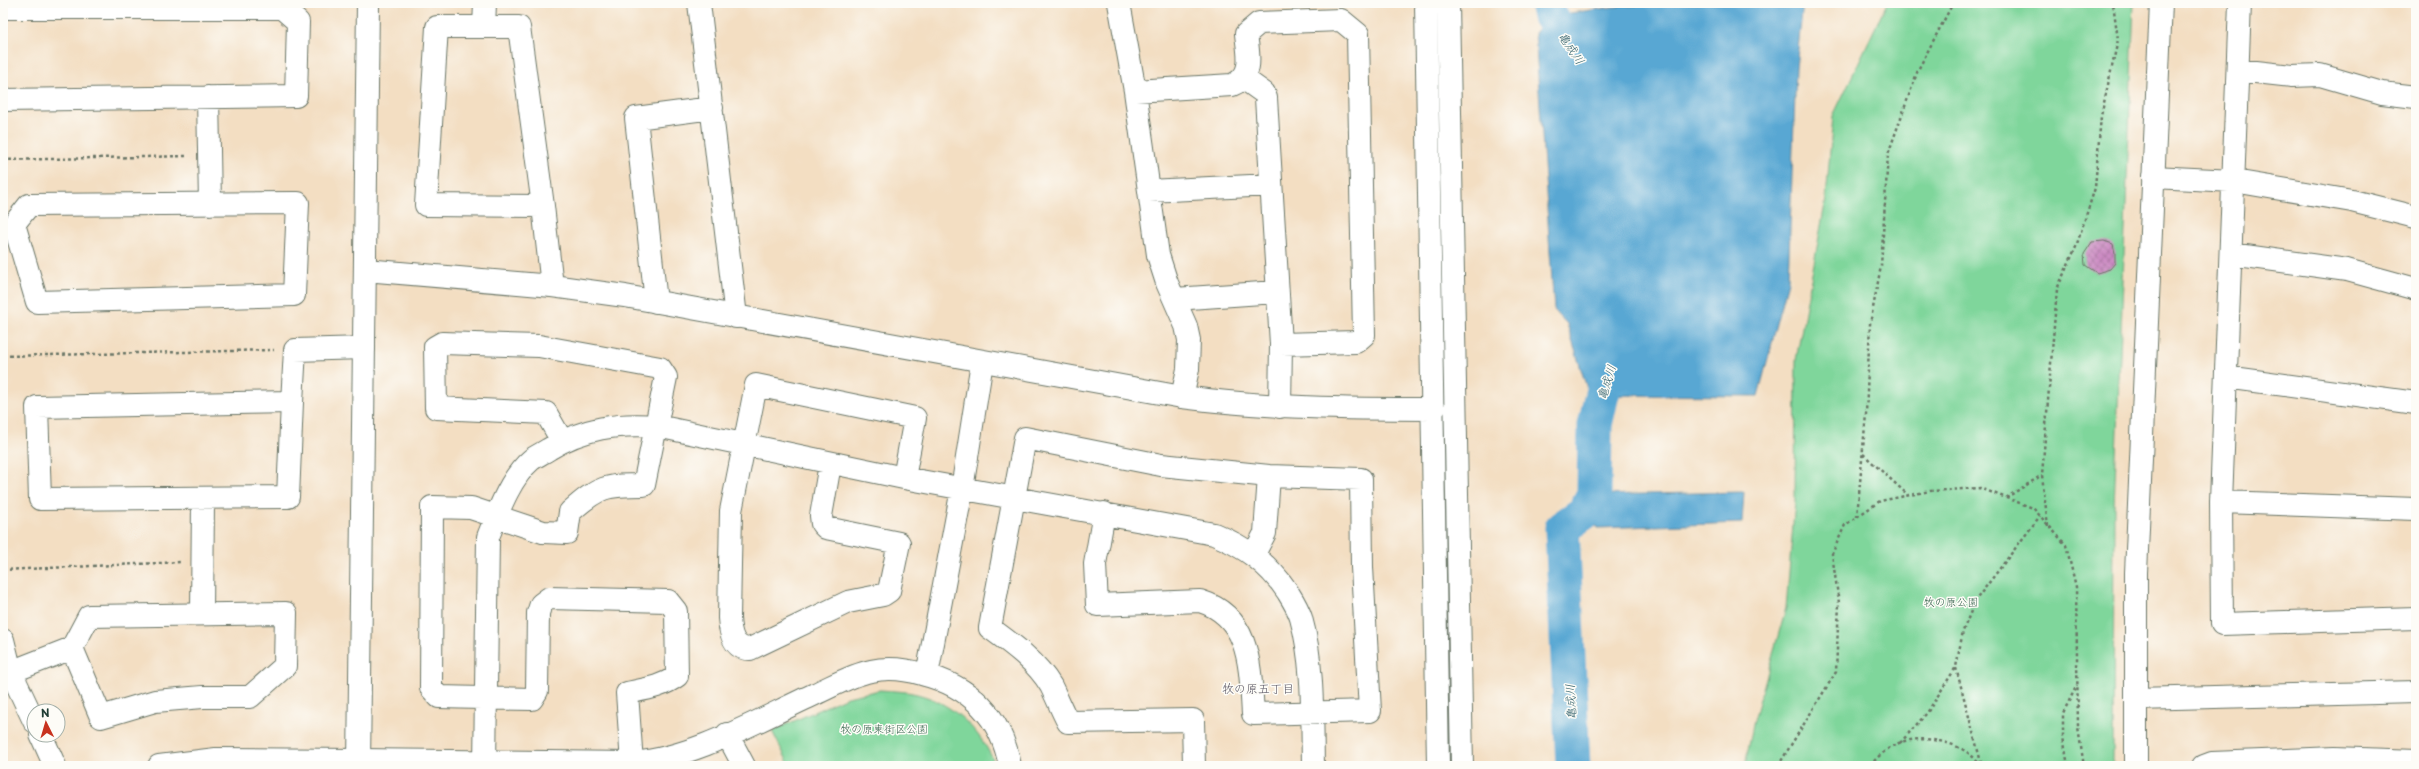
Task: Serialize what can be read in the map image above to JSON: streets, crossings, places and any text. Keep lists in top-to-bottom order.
{
  "districts": ["牧の原五丁目"],
  "water": ["亀成川"],
  "parks": ["牧の原公園", "牧の原東街区公園"],
  "north": "top"
}
